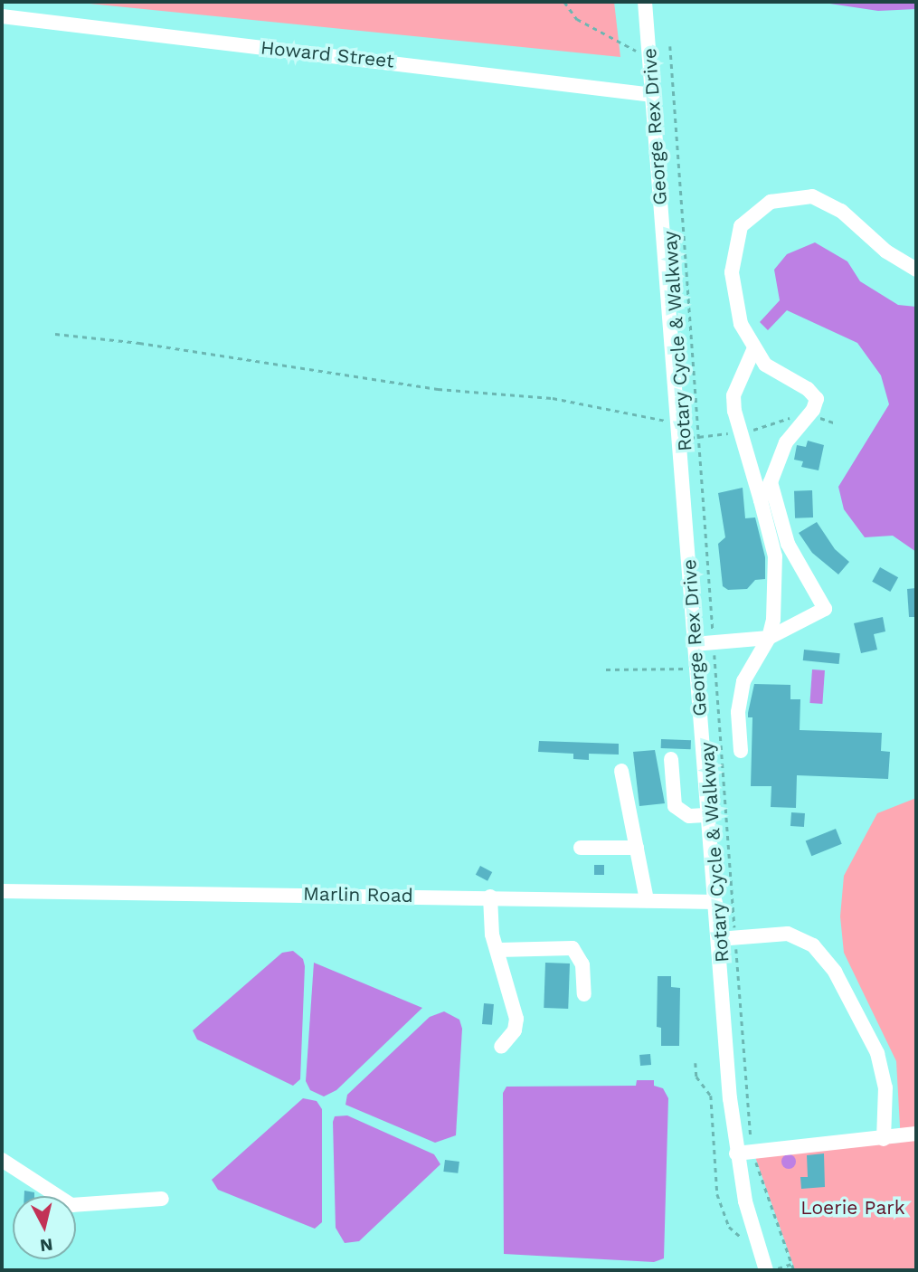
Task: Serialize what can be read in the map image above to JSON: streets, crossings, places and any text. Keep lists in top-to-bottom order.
{
  "streets": {
    "street": ["Howard Street", "George Rex Drive", "Marlin Road"],
    "path": ["Rotary Cycle & Walkway"]
  },
  "crossings": [
    ["Howard Street", "George Rex Drive"],
    ["George Rex Drive", "Marlin Road"]
  ],
  "parks": ["Loerie Park"],
  "north": "bottom"
}
